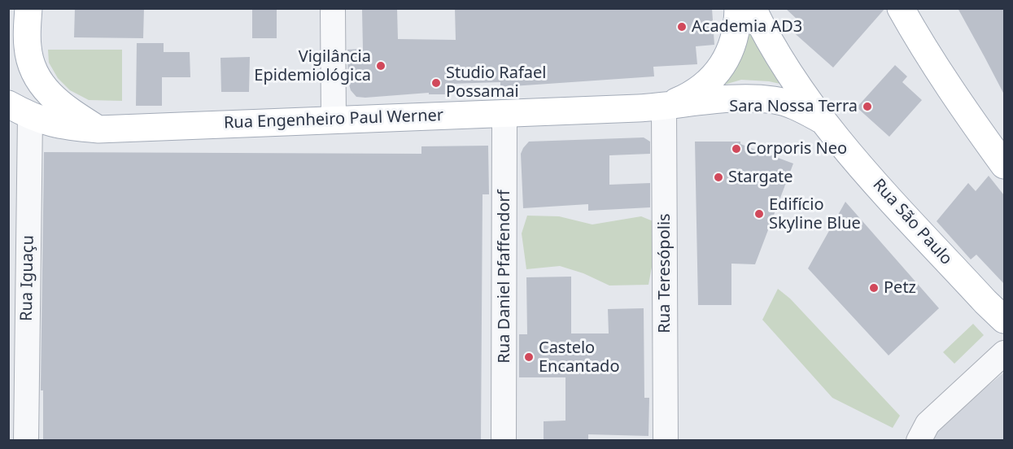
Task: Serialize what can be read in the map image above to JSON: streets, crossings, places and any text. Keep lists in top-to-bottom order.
{
  "streets": {
    "main road": ["Rua Engenheiro Paul Werner", "Rua São Paulo"],
    "street": ["Rua Teresópolis", "Rua Daniel Pfaffendorf", "Rua Iguaçu"]
  },
  "crossings": [
    ["Rua Engenheiro Paul Werner", "Rua São Paulo"],
    ["Rua Engenheiro Paul Werner", "Rua Teresópolis"],
    ["Rua Engenheiro Paul Werner", "Rua Daniel Pfaffendorf"],
    ["Rua Engenheiro Paul Werner", "Rua Iguaçu"],
    ["Rua São Paulo", "Rua Teresópolis"]
  ],
  "places": [
    "Academia AD3",
    "Vigilância Epidemiológica",
    "Studio Rafael Possamai",
    "Sara Nossa Terra",
    "Corporis Neo",
    "Stargate",
    "Edifício Skyline Blue",
    "Petz",
    "Castelo Encantado"
  ]
}
